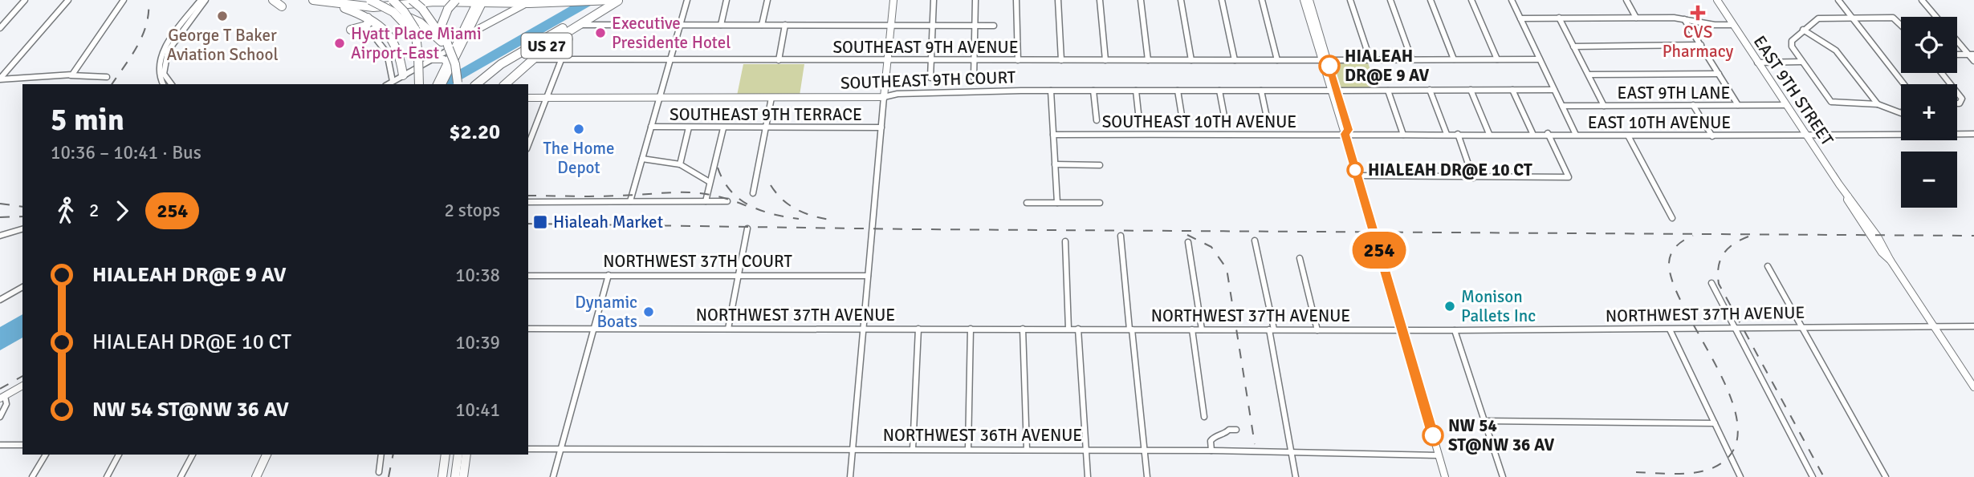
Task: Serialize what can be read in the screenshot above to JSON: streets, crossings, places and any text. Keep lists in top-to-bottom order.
{
  "streets": {
    "highway": ["US 27"],
    "main road": ["SOUTHEAST 9TH COURT", "EAST 9TH STREET"],
    "street": [
      "SOUTHEAST 9TH AVENUE",
      "EAST 9TH LANE",
      "SOUTHEAST 9TH TERRACE",
      "SOUTHEAST 10TH AVENUE",
      "EAST 10TH AVENUE",
      "NORTHWEST 37TH COURT",
      "NORTHWEST 37TH AVENUE",
      "NORTHWEST 36TH AVENUE"
    ]
  },
  "crossings": [
    ["US 27", "SOUTHEAST 9TH AVENUE"],
    ["EAST 9TH STREET", "EAST 9TH LANE"],
    ["EAST 9TH STREET", "EAST 10TH AVENUE"],
    ["EAST 9TH STREET", "NORTHWEST 37TH AVENUE"],
    ["SOUTHEAST 10TH AVENUE", "EAST 10TH AVENUE"]
  ],
  "places": {
    "health": ["CVS Pharmacy"],
    "other": [
      "George T Baker Aviation School",
      "Executive Presidente Hotel",
      "Hyatt Place Miami Airport-East",
      "HIALEAH DR@E 9 AV",
      "The Home Depot",
      "HIALEAH DR@E 10 CT",
      "Monison Pallets Inc",
      "Dynamic Boats",
      "NW 54 ST@NW 36 AV"
    ],
    "transit": ["Hialeah Market"]
  },
  "lines": ["bus line 254"],
  "page": {
    "on_map": "254",
    "map_buttons": ["+", "−"],
    "heading": ["5 min", "10:36 – 10:41 · Bus", "$2.20"],
    "legs": ["2", "254", "2 stops"],
    "list": [
      {
        "name": "HIALEAH DR@E 9 AV",
        "value": "10:38"
      },
      {
        "name": "HIALEAH DR@E 10 CT",
        "value": "10:39"
      },
      {
        "name": "NW 54 ST@NW 36 AV",
        "value": "10:41"
      }
    ]
  }
}
